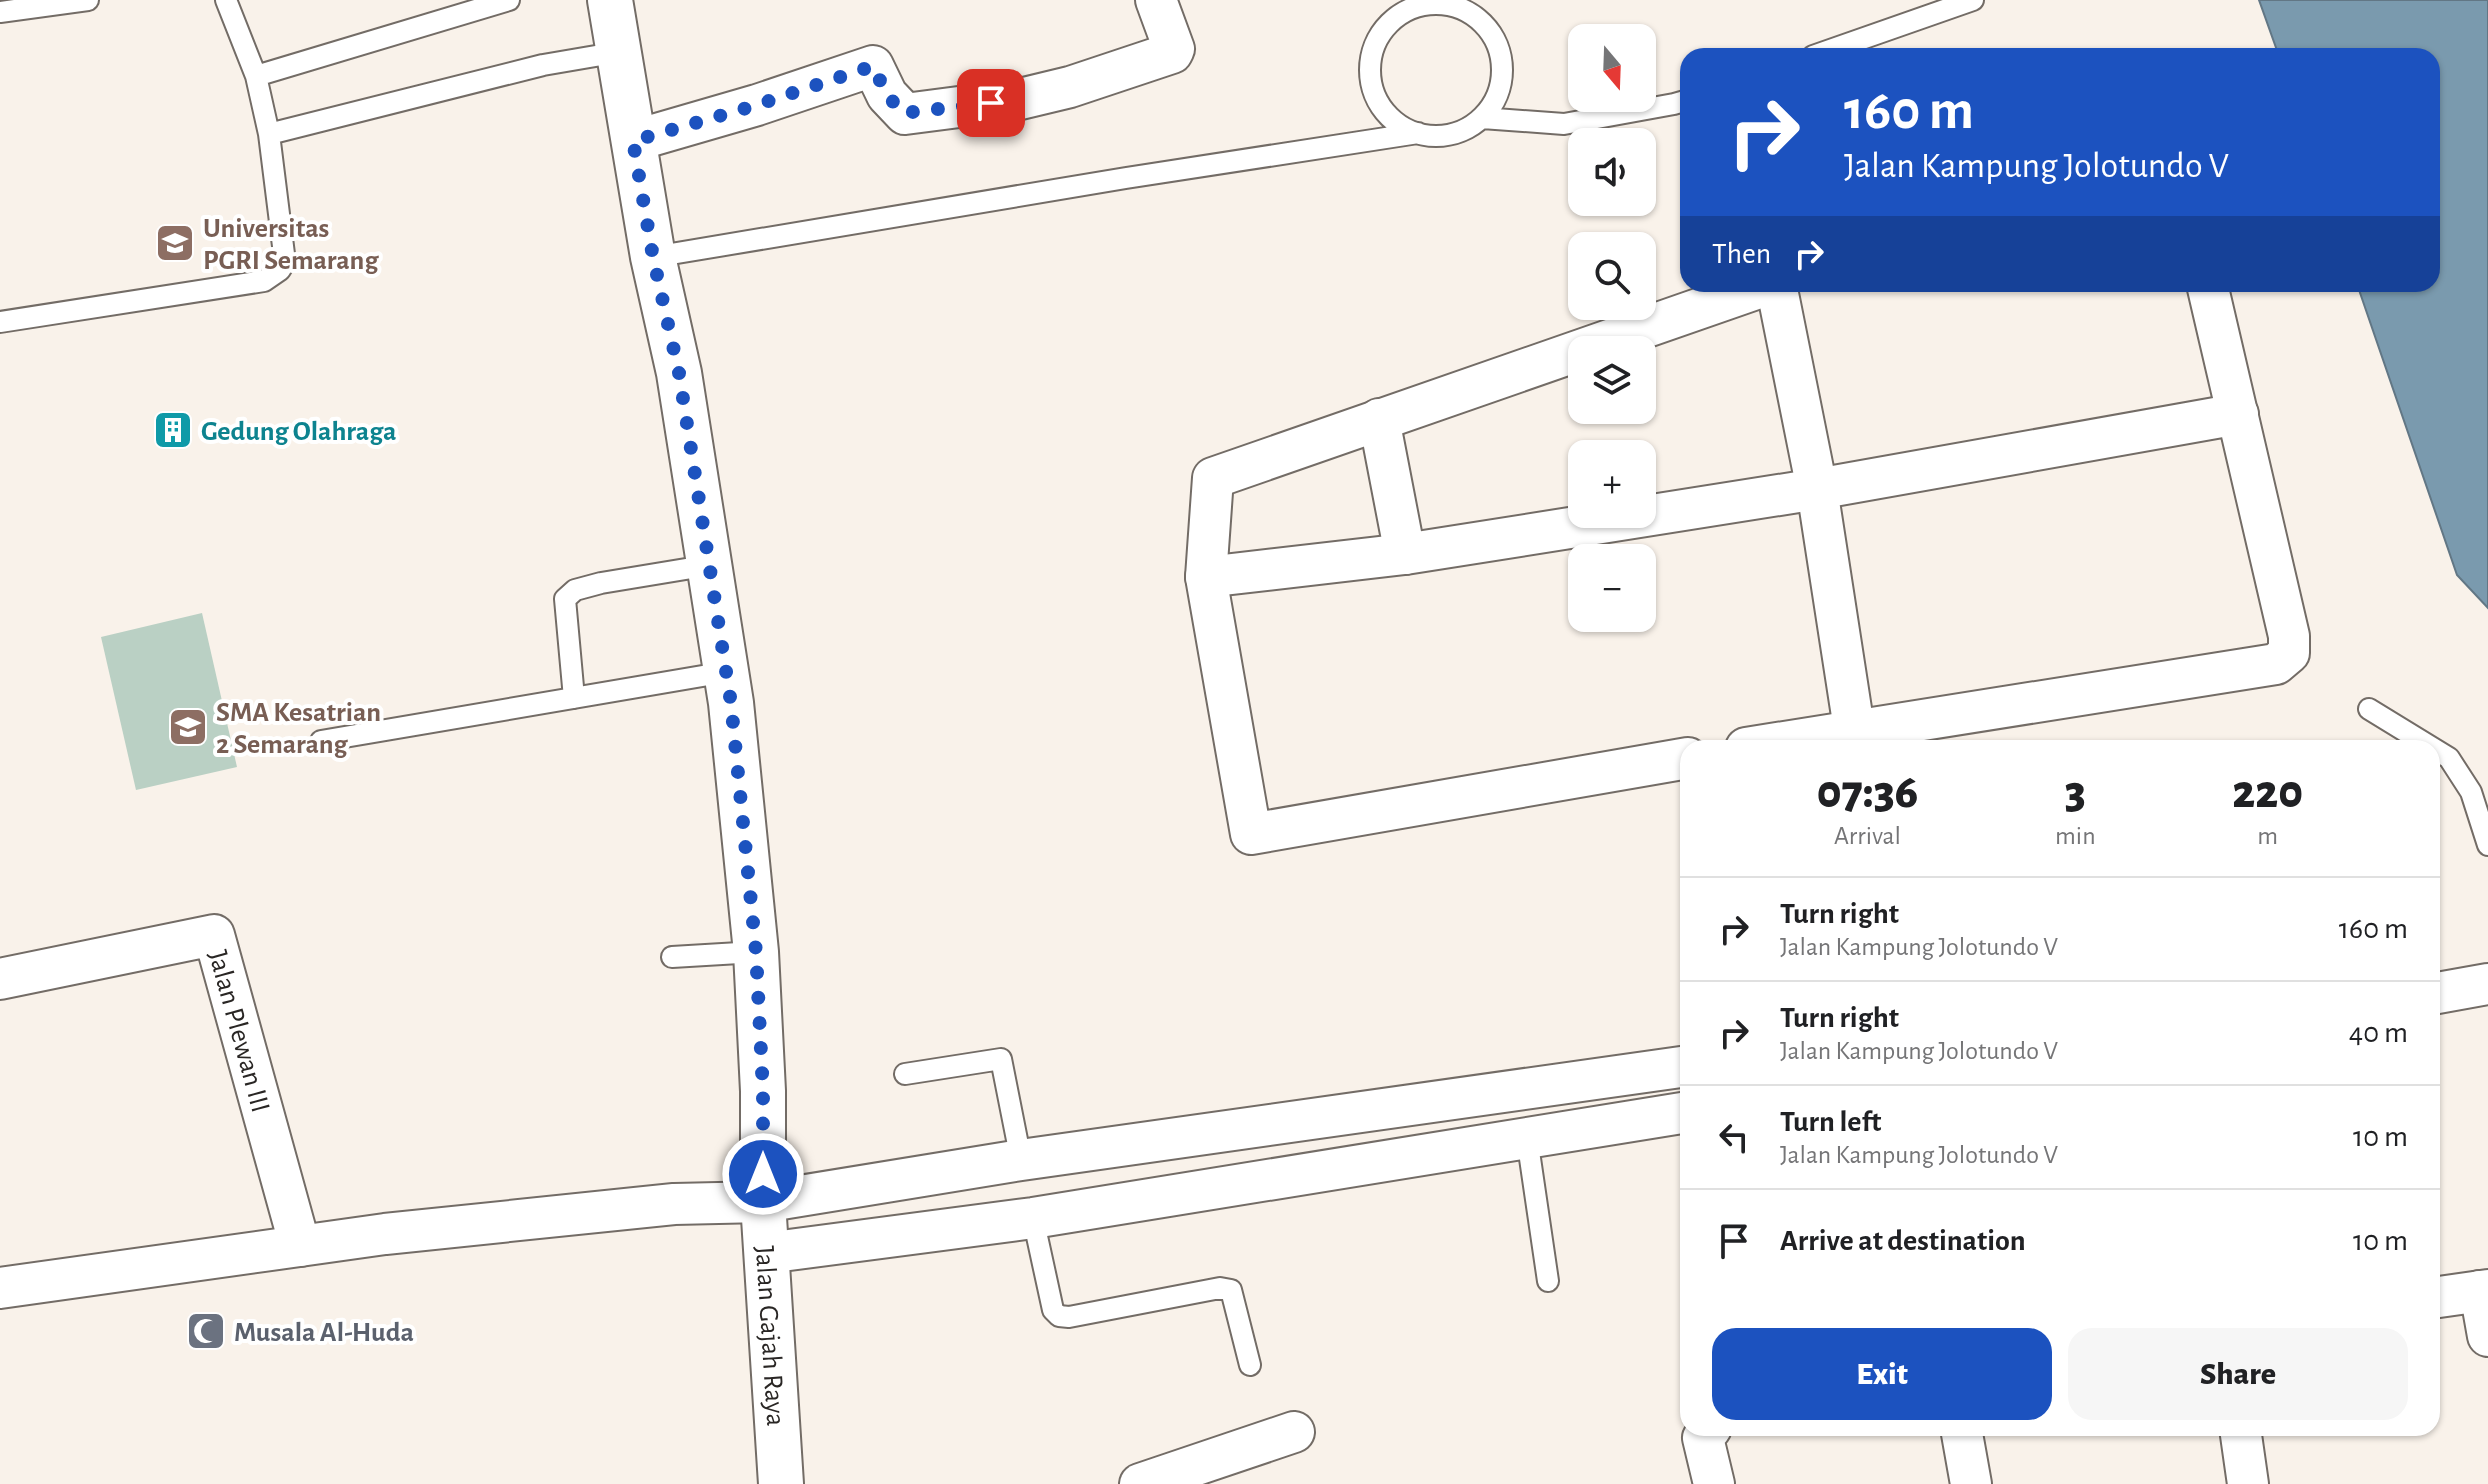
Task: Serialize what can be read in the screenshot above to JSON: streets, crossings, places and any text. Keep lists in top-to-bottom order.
{
  "streets": {
    "main road": ["Jalan Gajah Raya"],
    "street": ["Jalan Plewan III"]
  },
  "places": {
    "school or university": ["Universitas PGRI Semarang", "SMA Kesatrian 2 Semarang"],
    "building": ["Gedung Olahraga"],
    "mosque": ["Musala Al-Huda"]
  },
  "north": "bottom",
  "page": {
    "map_buttons": ["+", "−"],
    "turn": ["160 m", "Jalan Kampung Jolotundo V"],
    "then": "Then",
    "eta": [
      "07:36",
      "Arrival",
      "3",
      "min",
      "220",
      "m"
    ],
    "list": [
      {
        "name": "Turn right",
        "note": "Jalan Kampung Jolotundo V",
        "value": "160 m"
      },
      {
        "name": "Turn right",
        "note": "Jalan Kampung Jolotundo V",
        "value": "40 m"
      },
      {
        "name": "Turn left",
        "note": "Jalan Kampung Jolotundo V",
        "value": "10 m"
      },
      {
        "name": "Arrive at destination",
        "value": "10 m"
      }
    ],
    "buttons": ["Exit", "Share"]
  }
}
